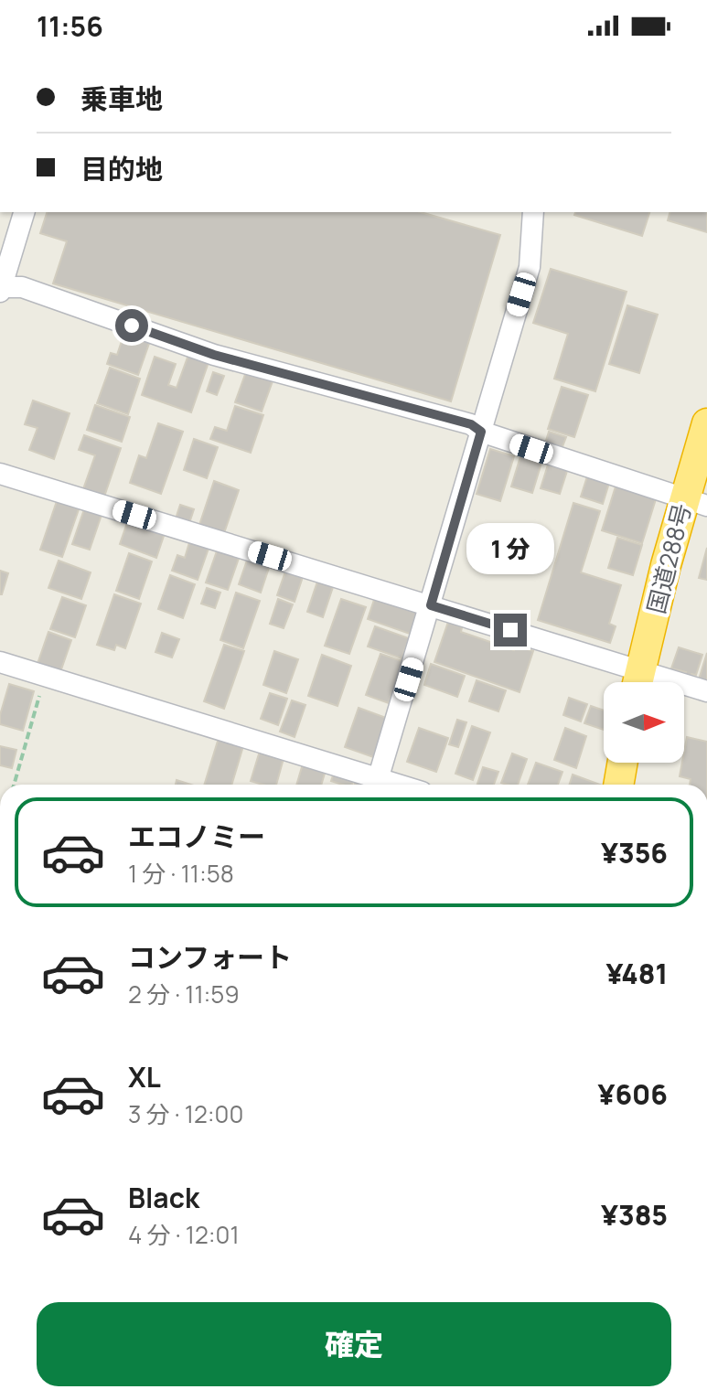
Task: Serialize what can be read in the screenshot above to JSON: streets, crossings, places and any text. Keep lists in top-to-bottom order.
{
  "streets": {
    "highway": ["国道288号"]
  },
  "north": "right",
  "page": {
    "status": "11:56",
    "banner": ["乗車地", "目的地"],
    "bubble": "1 分",
    "list": [
      {
        "name": "エコノミー",
        "note": "1 分 · 11:58",
        "value": "¥356"
      },
      {
        "name": "コンフォート",
        "note": "2 分 · 11:59",
        "value": "¥481"
      },
      {
        "name": "XL",
        "note": "3 分 · 12:00",
        "value": "¥606"
      },
      {
        "name": "Black",
        "note": "4 分 · 12:01",
        "value": "¥385"
      }
    ],
    "buttons": "確定"
  }
}
